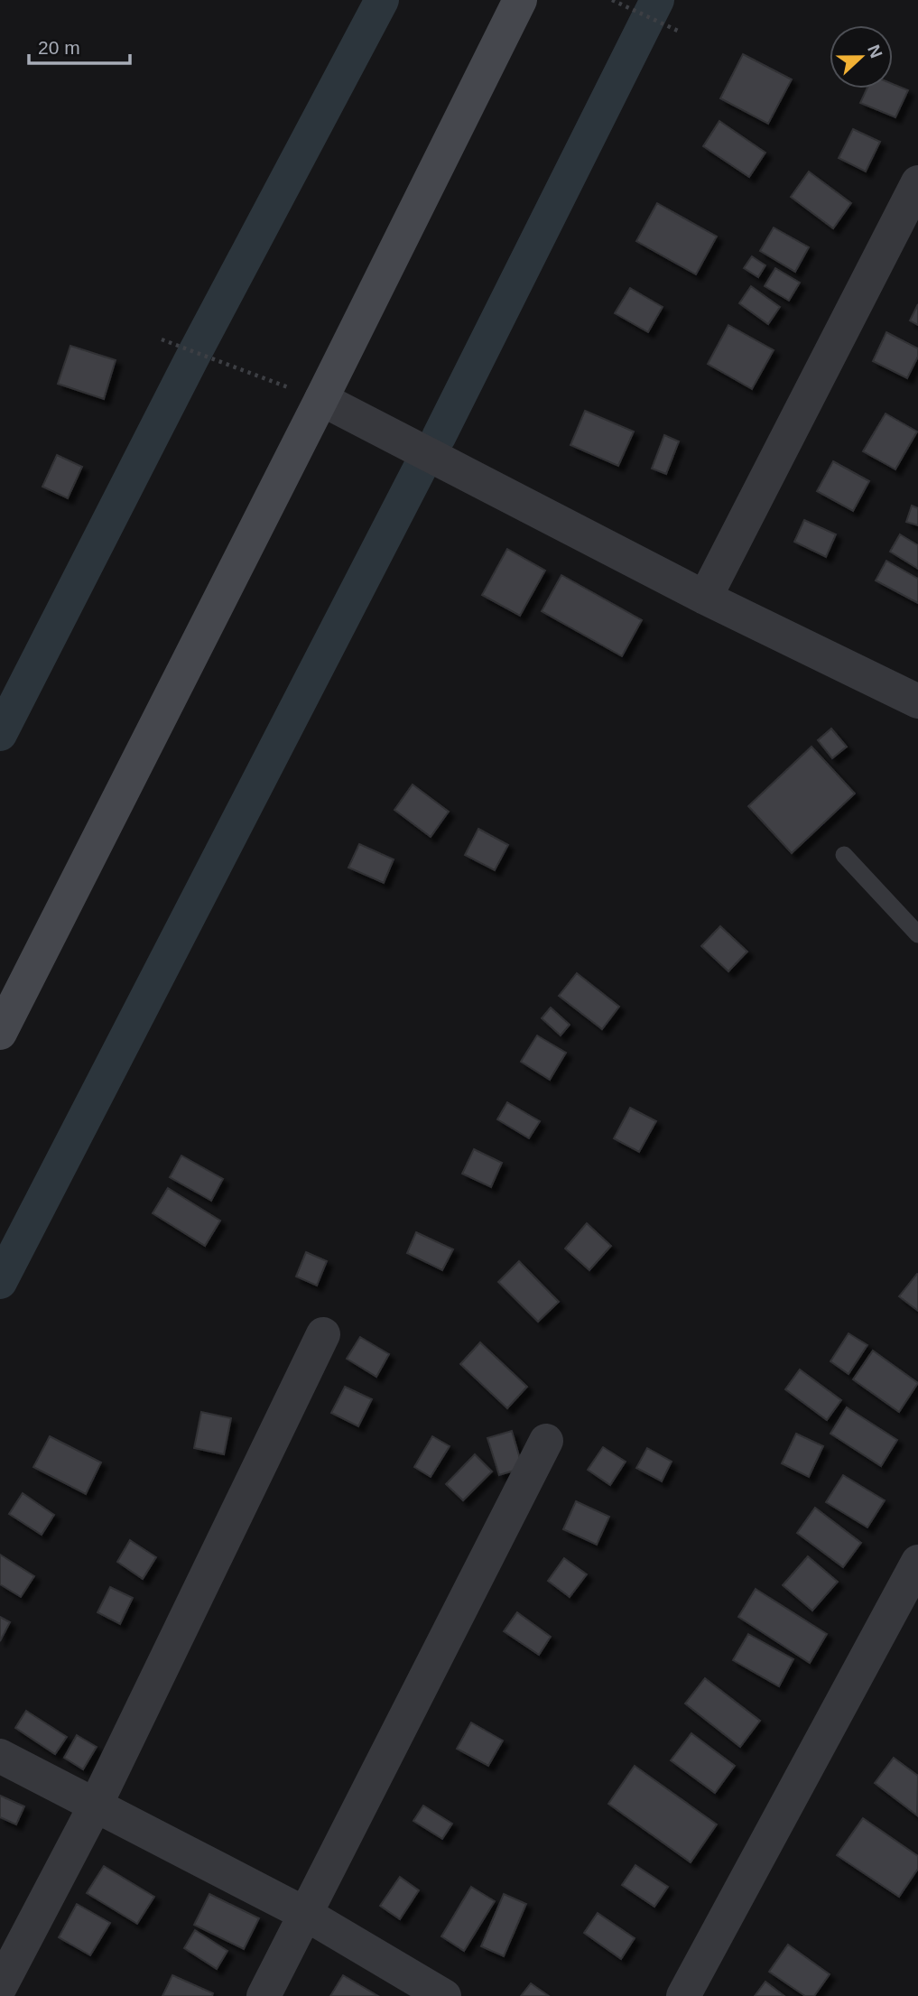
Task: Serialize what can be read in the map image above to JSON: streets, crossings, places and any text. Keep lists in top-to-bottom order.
{
  "scale_bar": "20 m",
  "north": "right"
}
